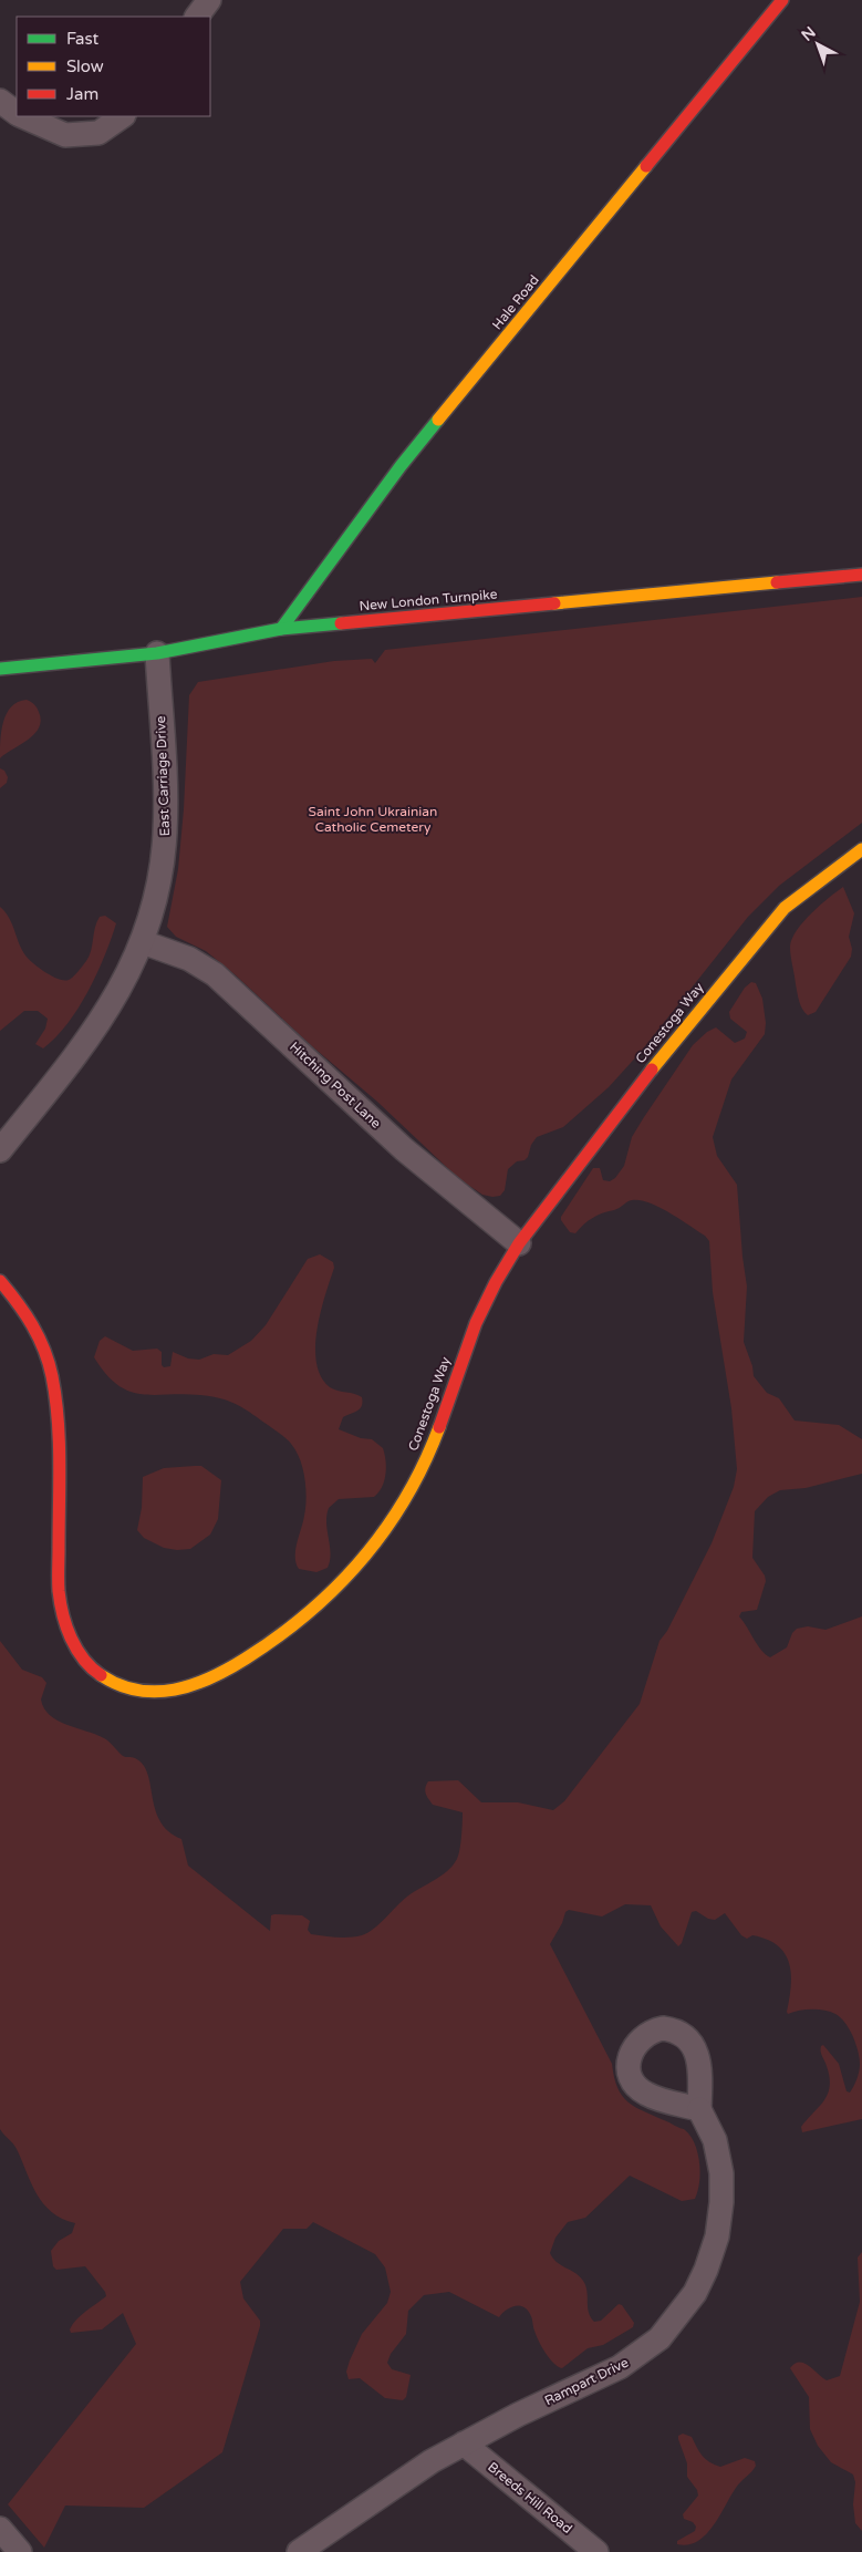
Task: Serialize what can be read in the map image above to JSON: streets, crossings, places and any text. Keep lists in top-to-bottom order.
{
  "streets": {
    "street": [
      "Hale Road",
      "New London Turnpike",
      "East Carriage Drive",
      "Conestoga Way",
      "Hitching Post Lane",
      "Rampart Drive",
      "Breeds Hill Road"
    ]
  },
  "crossings": [
    ["Hale Road", "New London Turnpike"],
    ["New London Turnpike", "East Carriage Drive"],
    ["East Carriage Drive", "Hitching Post Lane"],
    ["Conestoga Way", "Hitching Post Lane"],
    ["Rampart Drive", "Breeds Hill Road"]
  ],
  "parks": ["Saint John Ukrainian Catholic Cemetery"],
  "legend": ["Fast", "Slow", "Jam"],
  "north": "top left"
}
